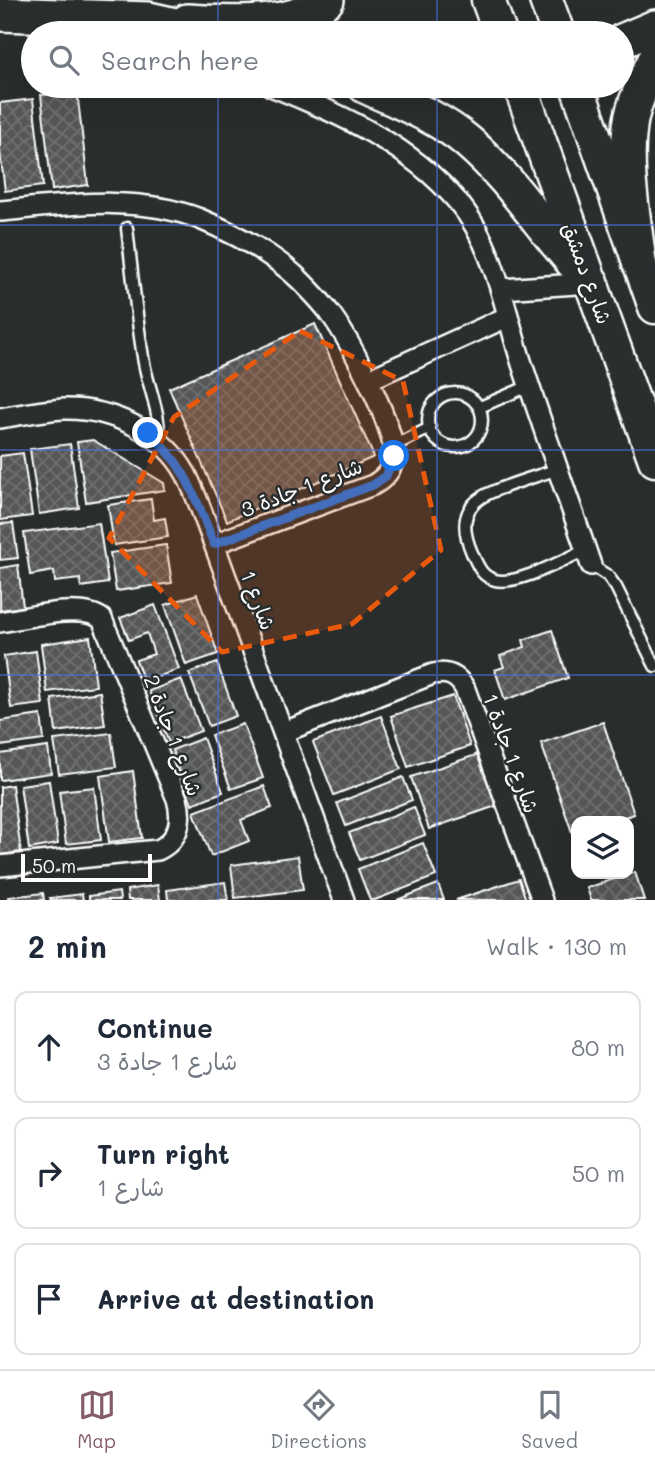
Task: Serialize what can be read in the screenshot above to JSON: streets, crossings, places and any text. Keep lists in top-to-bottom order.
{
  "streets": {
    "main road": ["شارع دمشق"],
    "street": [
      "شارع 1 جادة 3",
      "شارع 1",
      "شارع 1 جادة 2",
      "شارع 1 جادة 1"
    ]
  },
  "crossings": [
    ["شارع 1 جادة 3", "شارع 1"],
    ["شارع 1", "شارع 1 جادة 1"]
  ],
  "scale_bar": "50 m",
  "page": {
    "search": "Search here",
    "scale": "50 m",
    "heading": ["2 min", "Walk · 130 m"],
    "list": [
      ["Continue", "شارع 1 جادة 3", "80 m"],
      ["Turn right", "شارع 1", "50 m"],
      "Arrive at destination"
    ],
    "nav": ["Map", "Directions", "Saved"]
  }
}
